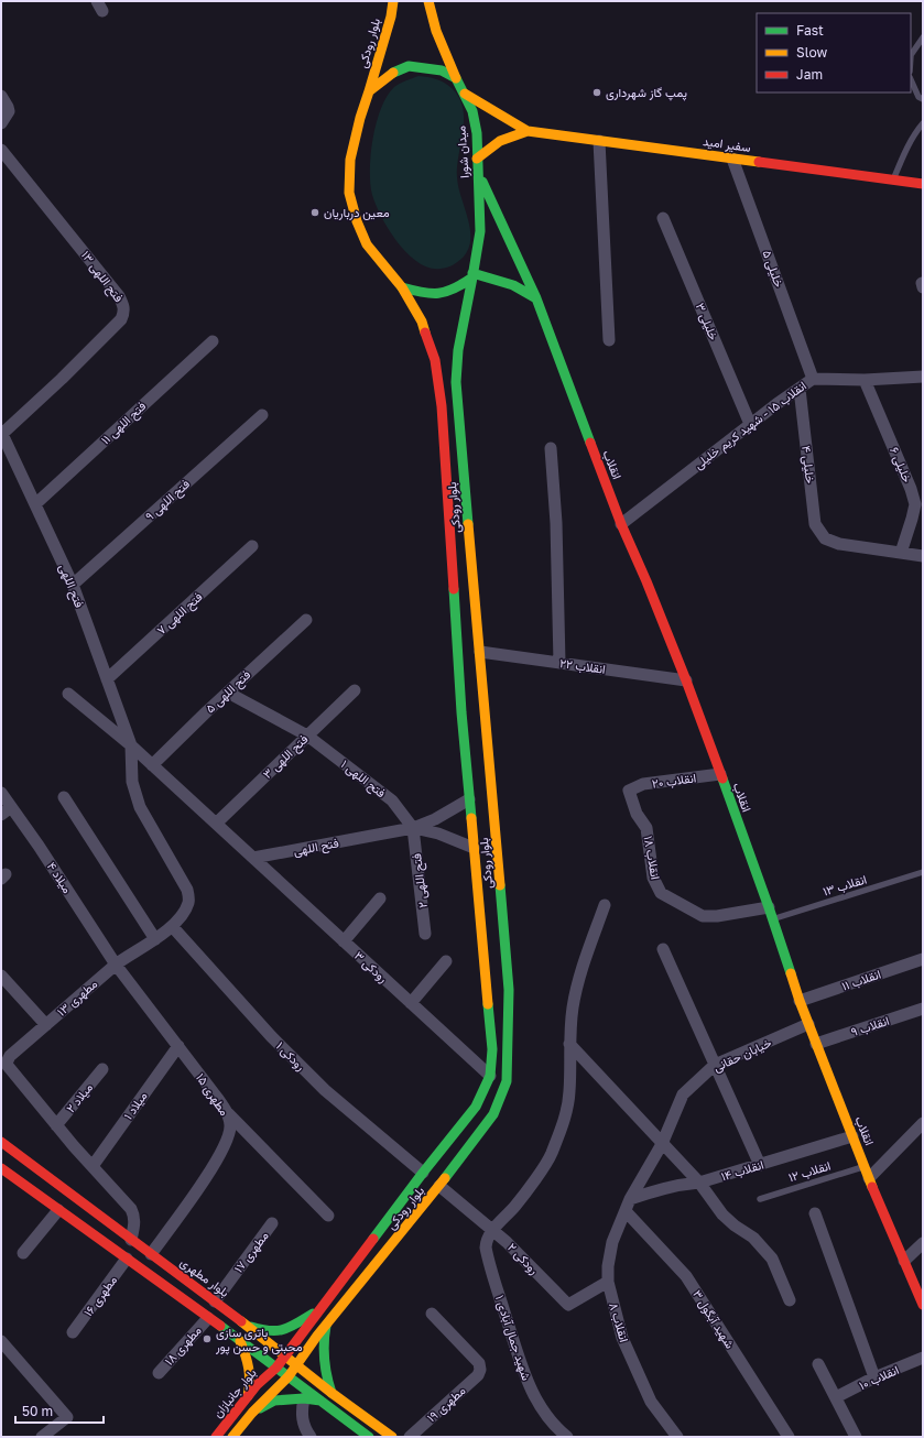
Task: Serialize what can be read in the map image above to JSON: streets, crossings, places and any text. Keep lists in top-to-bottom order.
{
  "streets": {
    "main road": [
      "بلوار رودکی",
      "سفیر امید",
      "میدان شورا",
      "انقلاب",
      "بلوار مطهری",
      "بلوار جانبازان"
    ],
    "street": [
      "خلیلی ۵",
      "فتح اللهی ۱۳",
      "خلیلی ۳",
      "فتح اللهی ۱۱",
      "انقلاب ۱۵ - شهید کریم خلیلی",
      "خلیلی ۴",
      "خلیلی ۶",
      "فتح اللهی ۹",
      "فتح اللهی",
      "فتح اللهی ۷",
      "انقلاب ۲۲",
      "فتح اللهی ۵",
      "فتح اللهی ۳",
      "فتح اللهی ۱",
      "انقلاب ۲۰",
      "انقلاب ۱۸",
      "میلاد ۴",
      "فتح اللهی ۲",
      "رودکی ۳",
      "انقلاب ۱۱",
      "مطهری ۱۳",
      "انقلاب ۹",
      "خیابان حقانی",
      "رودکی ۱",
      "مطهری ۱۵",
      "میلاد ۲",
      "میلاد ۱",
      "انقلاب ۱۴",
      "مطهری ۱۷",
      "رودکی ۲",
      "مطهری ۱۶",
      "شهید آبگول ۳",
      "انقلاب ۸",
      "شهید جمال آبادی ۱",
      "مطهری ۱۸",
      "انقلاب ۱۰",
      "مطهری ۱۹"
    ],
    "lane": ["انقلاب ۱۳", "انقلاب ۱۲"]
  },
  "crossings": [
    ["بلوار رودکی", "میدان شورا"],
    ["بلوار رودکی", "انقلاب ۲۲"],
    ["بلوار رودکی", "رودکی ۳"],
    ["بلوار رودکی", "رودکی ۱"],
    ["بلوار رودکی", "رودکی ۲"],
    ["بلوار رودکی", "بلوار مطهری"],
    ["بلوار رودکی", "بلوار جانبازان"],
    ["سفیر امید", "میدان شورا"],
    ["سفیر امید", "خلیلی ۵"],
    ["میدان شورا", "انقلاب"],
    ["خلیلی ۵", "انقلاب ۱۵ - شهید کریم خلیلی"],
    ["فتح اللهی ۱۳", "فتح اللهی"],
    ["خلیلی ۳", "انقلاب ۱۵ - شهید کریم خلیلی"],
    ["فتح اللهی ۱۱", "فتح اللهی"],
    ["انقلاب ۱۵ - شهید کریم خلیلی", "انقلاب"],
    ["انقلاب ۱۵ - شهید کریم خلیلی", "خلیلی ۴"],
    ["انقلاب ۱۵ - شهید کریم خلیلی", "خلیلی ۶"],
    ["انقلاب", "انقلاب ۲۲"],
    ["انقلاب", "انقلاب ۲۰"],
    ["انقلاب", "انقلاب ۱۸"],
    ["انقلاب", "انقلاب ۱۳"],
    ["انقلاب", "انقلاب ۱۱"],
    ["انقلاب", "انقلاب ۹"],
    ["انقلاب", "خیابان حقانی"],
    ["انقلاب", "انقلاب ۱۴"],
    ["انقلاب", "انقلاب ۱۲"],
    ["خلیلی ۴", "خلیلی ۶"],
    ["فتح اللهی ۹", "فتح اللهی"],
    ["فتح اللهی", "فتح اللهی ۷"],
    ["فتح اللهی", "فتح اللهی ۵"],
    ["فتح اللهی", "فتح اللهی ۳"],
    ["فتح اللهی", "فتح اللهی ۱"],
    ["فتح اللهی", "فتح اللهی ۲"],
    ["فتح اللهی", "رودکی ۳"],
    ["فتح اللهی", "مطهری ۱۳"],
    ["فتح اللهی ۵", "فتح اللهی ۱"],
    ["فتح اللهی ۳", "فتح اللهی ۱"],
    ["فتح اللهی ۱", "فتح اللهی ۲"],
    ["انقلاب ۲۰", "انقلاب ۱۸"],
    ["انقلاب ۱۸", "انقلاب ۱۳"],
    ["میلاد ۴", "مطهری ۱۳"],
    ["میلاد ۴", "مطهری ۱۵"],
    ["مطهری ۱۳", "رودکی ۱"],
    ["مطهری ۱۳", "مطهری ۱۵"],
    ["مطهری ۱۳", "میلاد ۲"],
    ["مطهری ۱۳", "میلاد ۱"],
    ["مطهری ۱۳", "بلوار مطهری"],
    ["خیابان حقانی", "انقلاب ۱۴"],
    ["خیابان حقانی", "انقلاب ۸"],
    ["مطهری ۱۵", "میلاد ۱"],
    ["مطهری ۱۵", "بلوار مطهری"],
    ["انقلاب ۱۴", "انقلاب ۸"],
    ["مطهری ۱۷", "بلوار مطهری"],
    ["رودکی ۲", "انقلاب ۸"],
    ["رودکی ۲", "شهید جمال آبادی ۱"],
    ["شهید آبگول ۳", "انقلاب ۸"]
  ],
  "places": ["پمپ گاز شهرداری", "معین درباریان", "باتری سازی محبتی و حسن پور"],
  "legend": ["Fast", "Slow", "Jam"],
  "scale_bar": "50 m"
}
